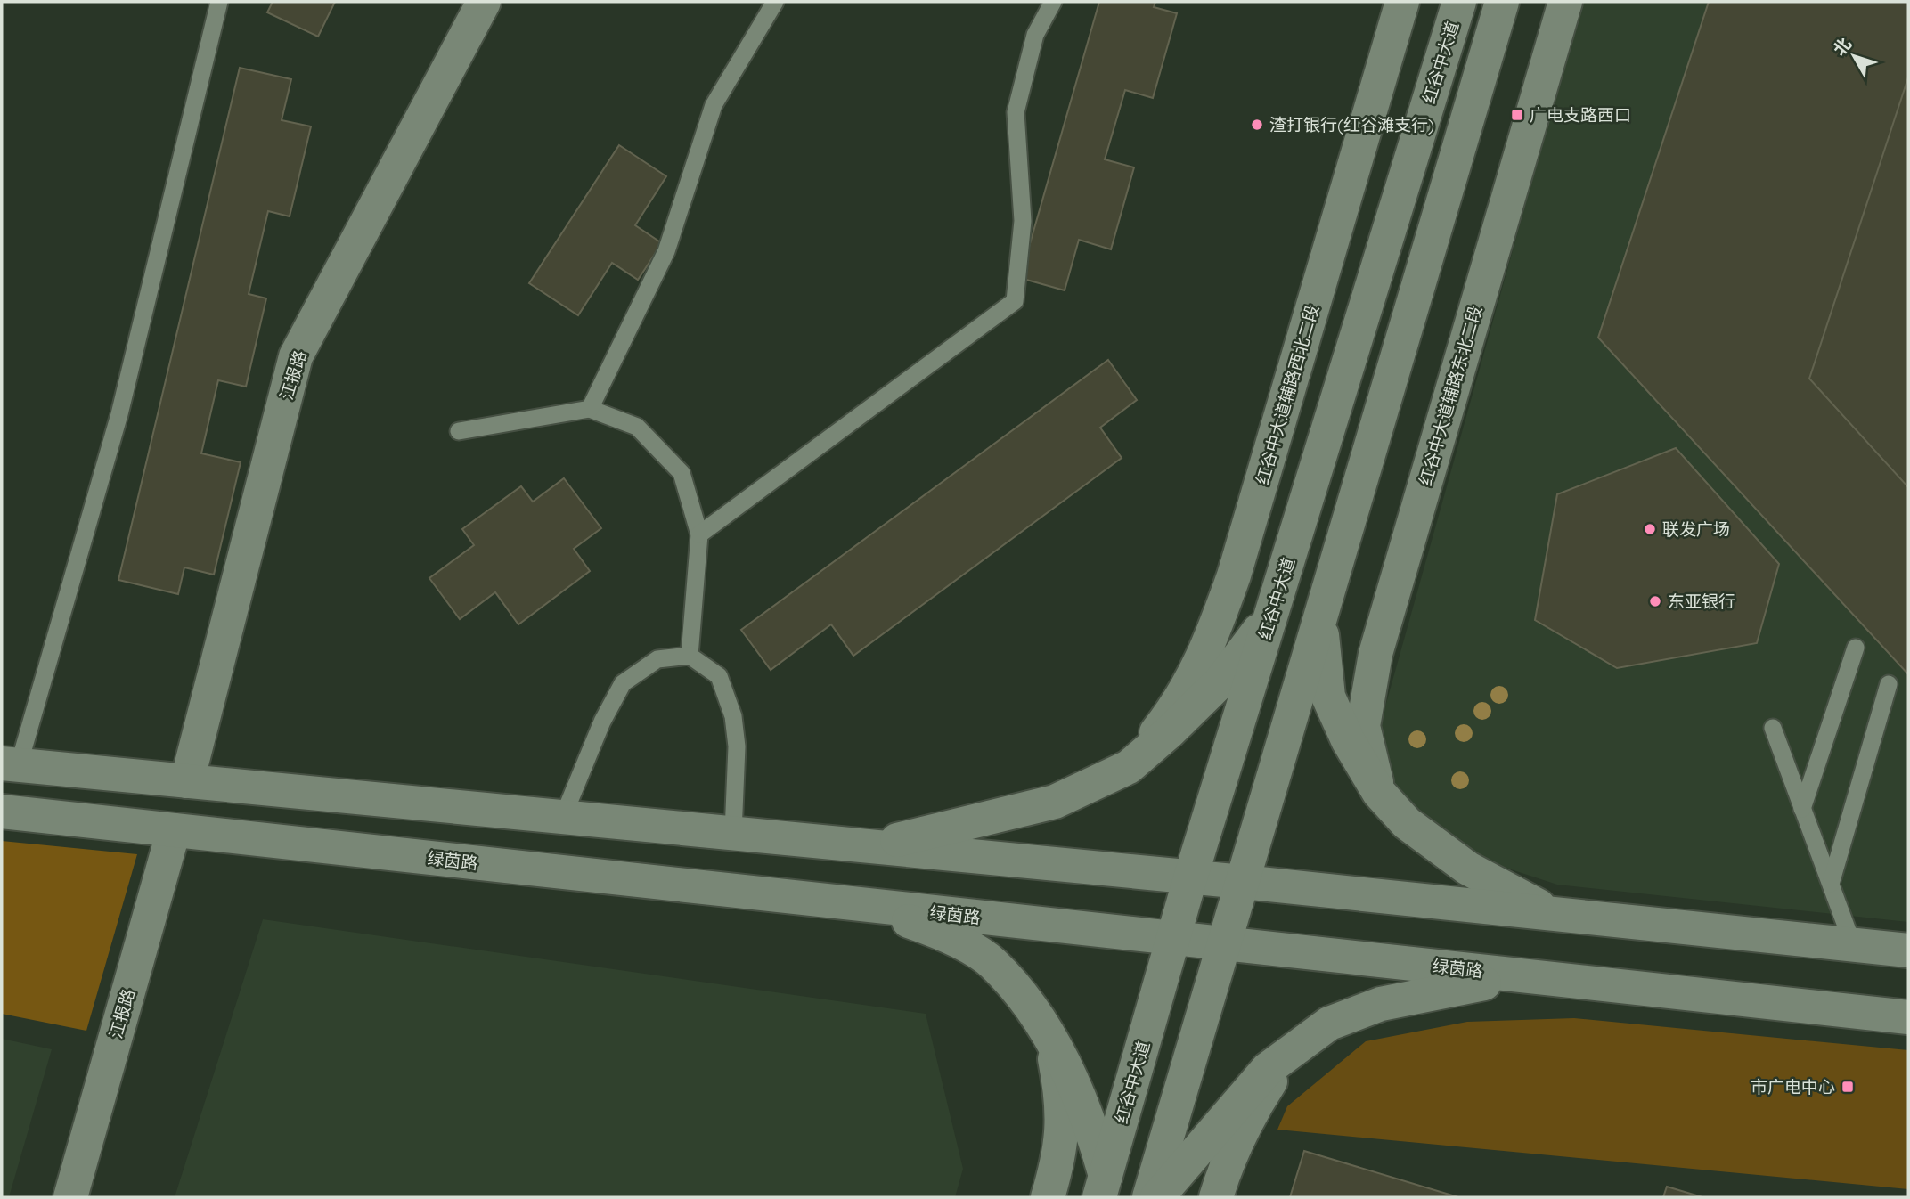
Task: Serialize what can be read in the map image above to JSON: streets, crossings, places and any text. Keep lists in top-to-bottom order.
{
  "streets": {
    "main road": [
      "红谷中大道",
      "江报路",
      "红谷中大道辅路西北二段",
      "红谷中大道辅路东北二段",
      "绿茵路"
    ]
  },
  "crossings": [
    ["红谷中大道", "绿茵路"],
    ["江报路", "绿茵路"]
  ],
  "places": {
    "transit": ["广电支路西口", "市广电中心"],
    "other": ["渣打银行(红谷滩支行)", "联发广场", "东亚银行"]
  },
  "north": "top left"
}
